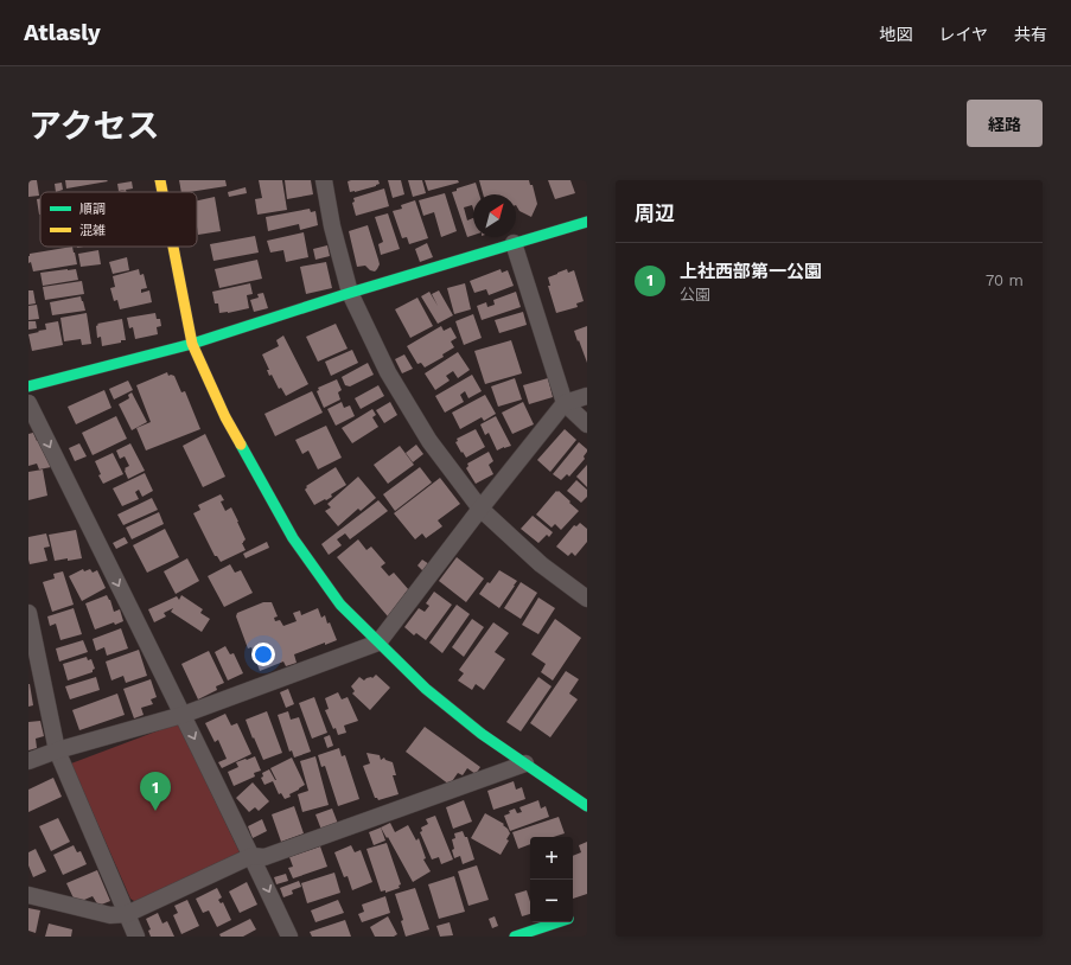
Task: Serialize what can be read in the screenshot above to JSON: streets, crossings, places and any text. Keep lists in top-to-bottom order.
{
  "legend": ["順調", "混雑"],
  "north": "top right",
  "page": {
    "header": "Atlasly",
    "nav": ["地図", "レイヤ", "共有"],
    "title": "アクセス",
    "buttons": "経路",
    "heading": "周辺",
    "list": [
      {
        "mark": "1",
        "name": "上社西部第一公園",
        "note": "公園",
        "value": "70 m"
      }
    ],
    "pins": "1",
    "map_buttons": ["+", "−"]
  }
}
